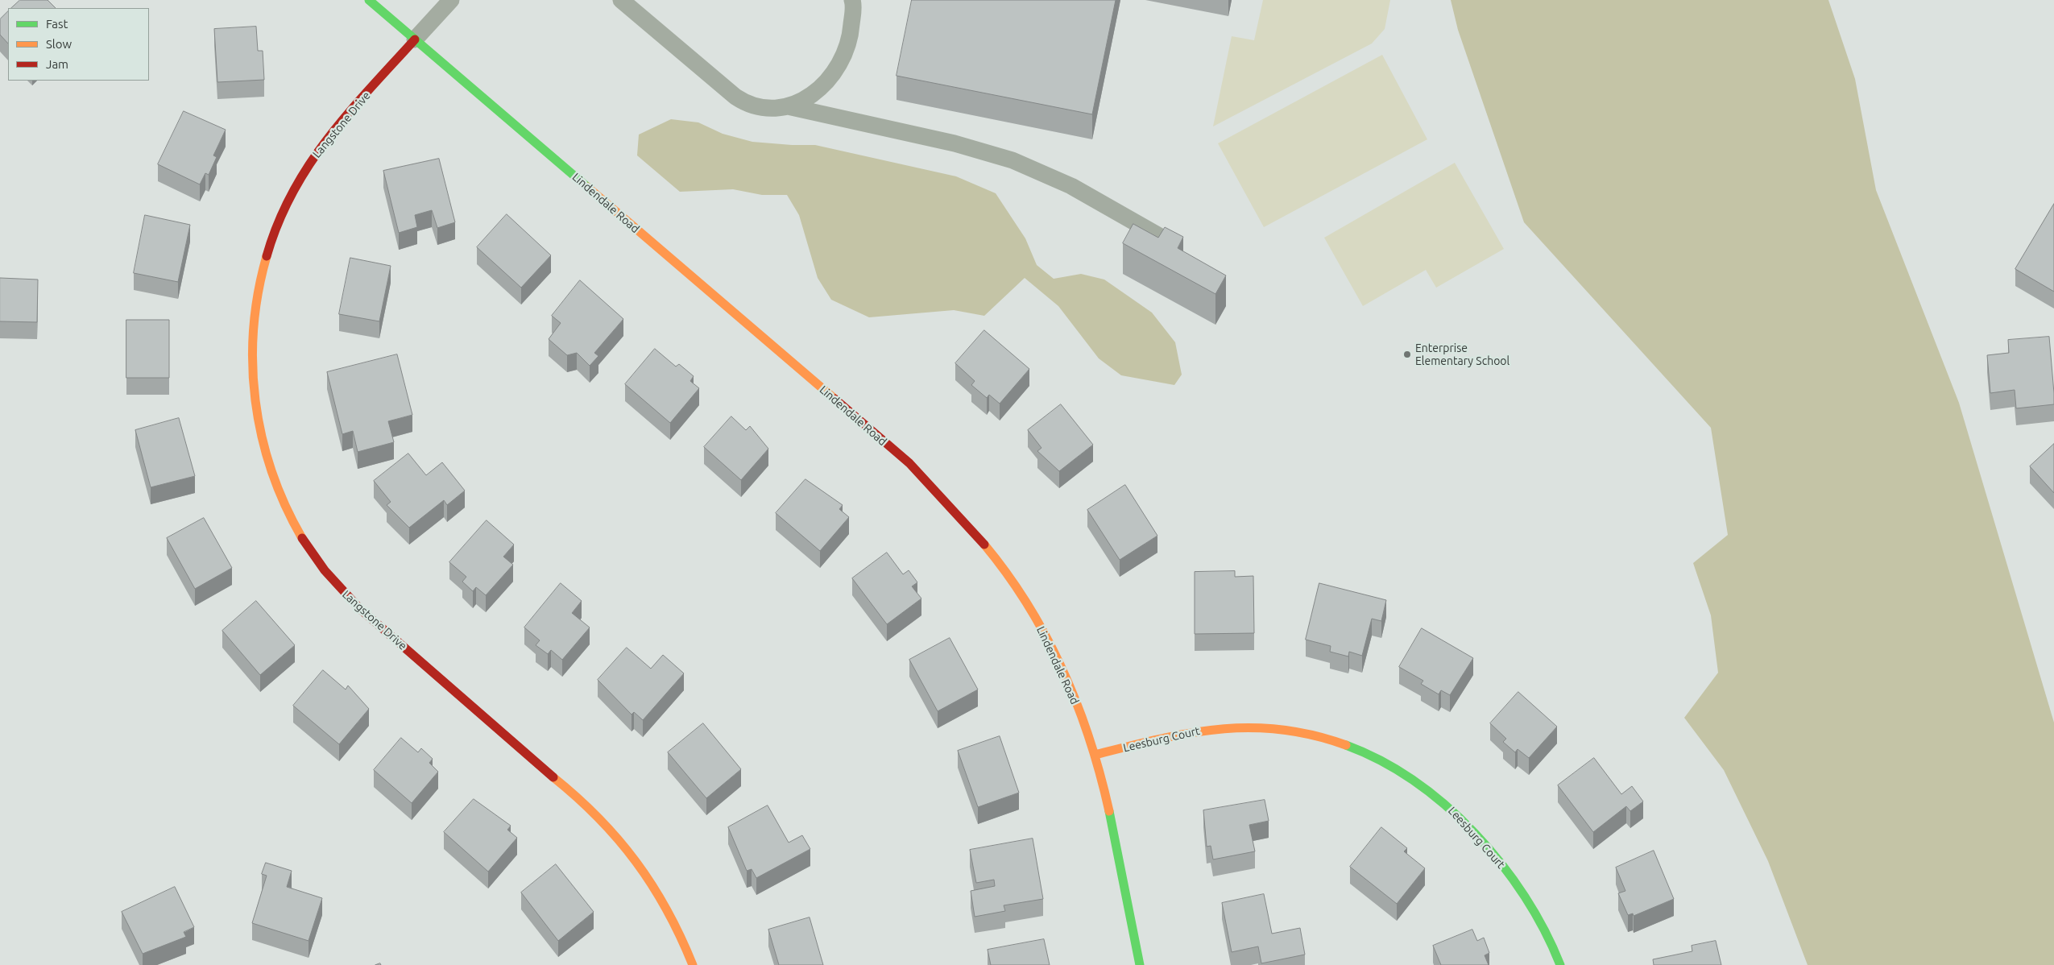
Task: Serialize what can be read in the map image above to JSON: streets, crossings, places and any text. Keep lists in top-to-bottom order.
{
  "streets": {
    "street": ["Langstone Drive", "Lindendale Road", "Leesburg Court"]
  },
  "crossings": [
    ["Langstone Drive", "Lindendale Road"],
    ["Lindendale Road", "Leesburg Court"]
  ],
  "places": ["Enterprise Elementary School"],
  "legend": ["Fast", "Slow", "Jam"]
}
